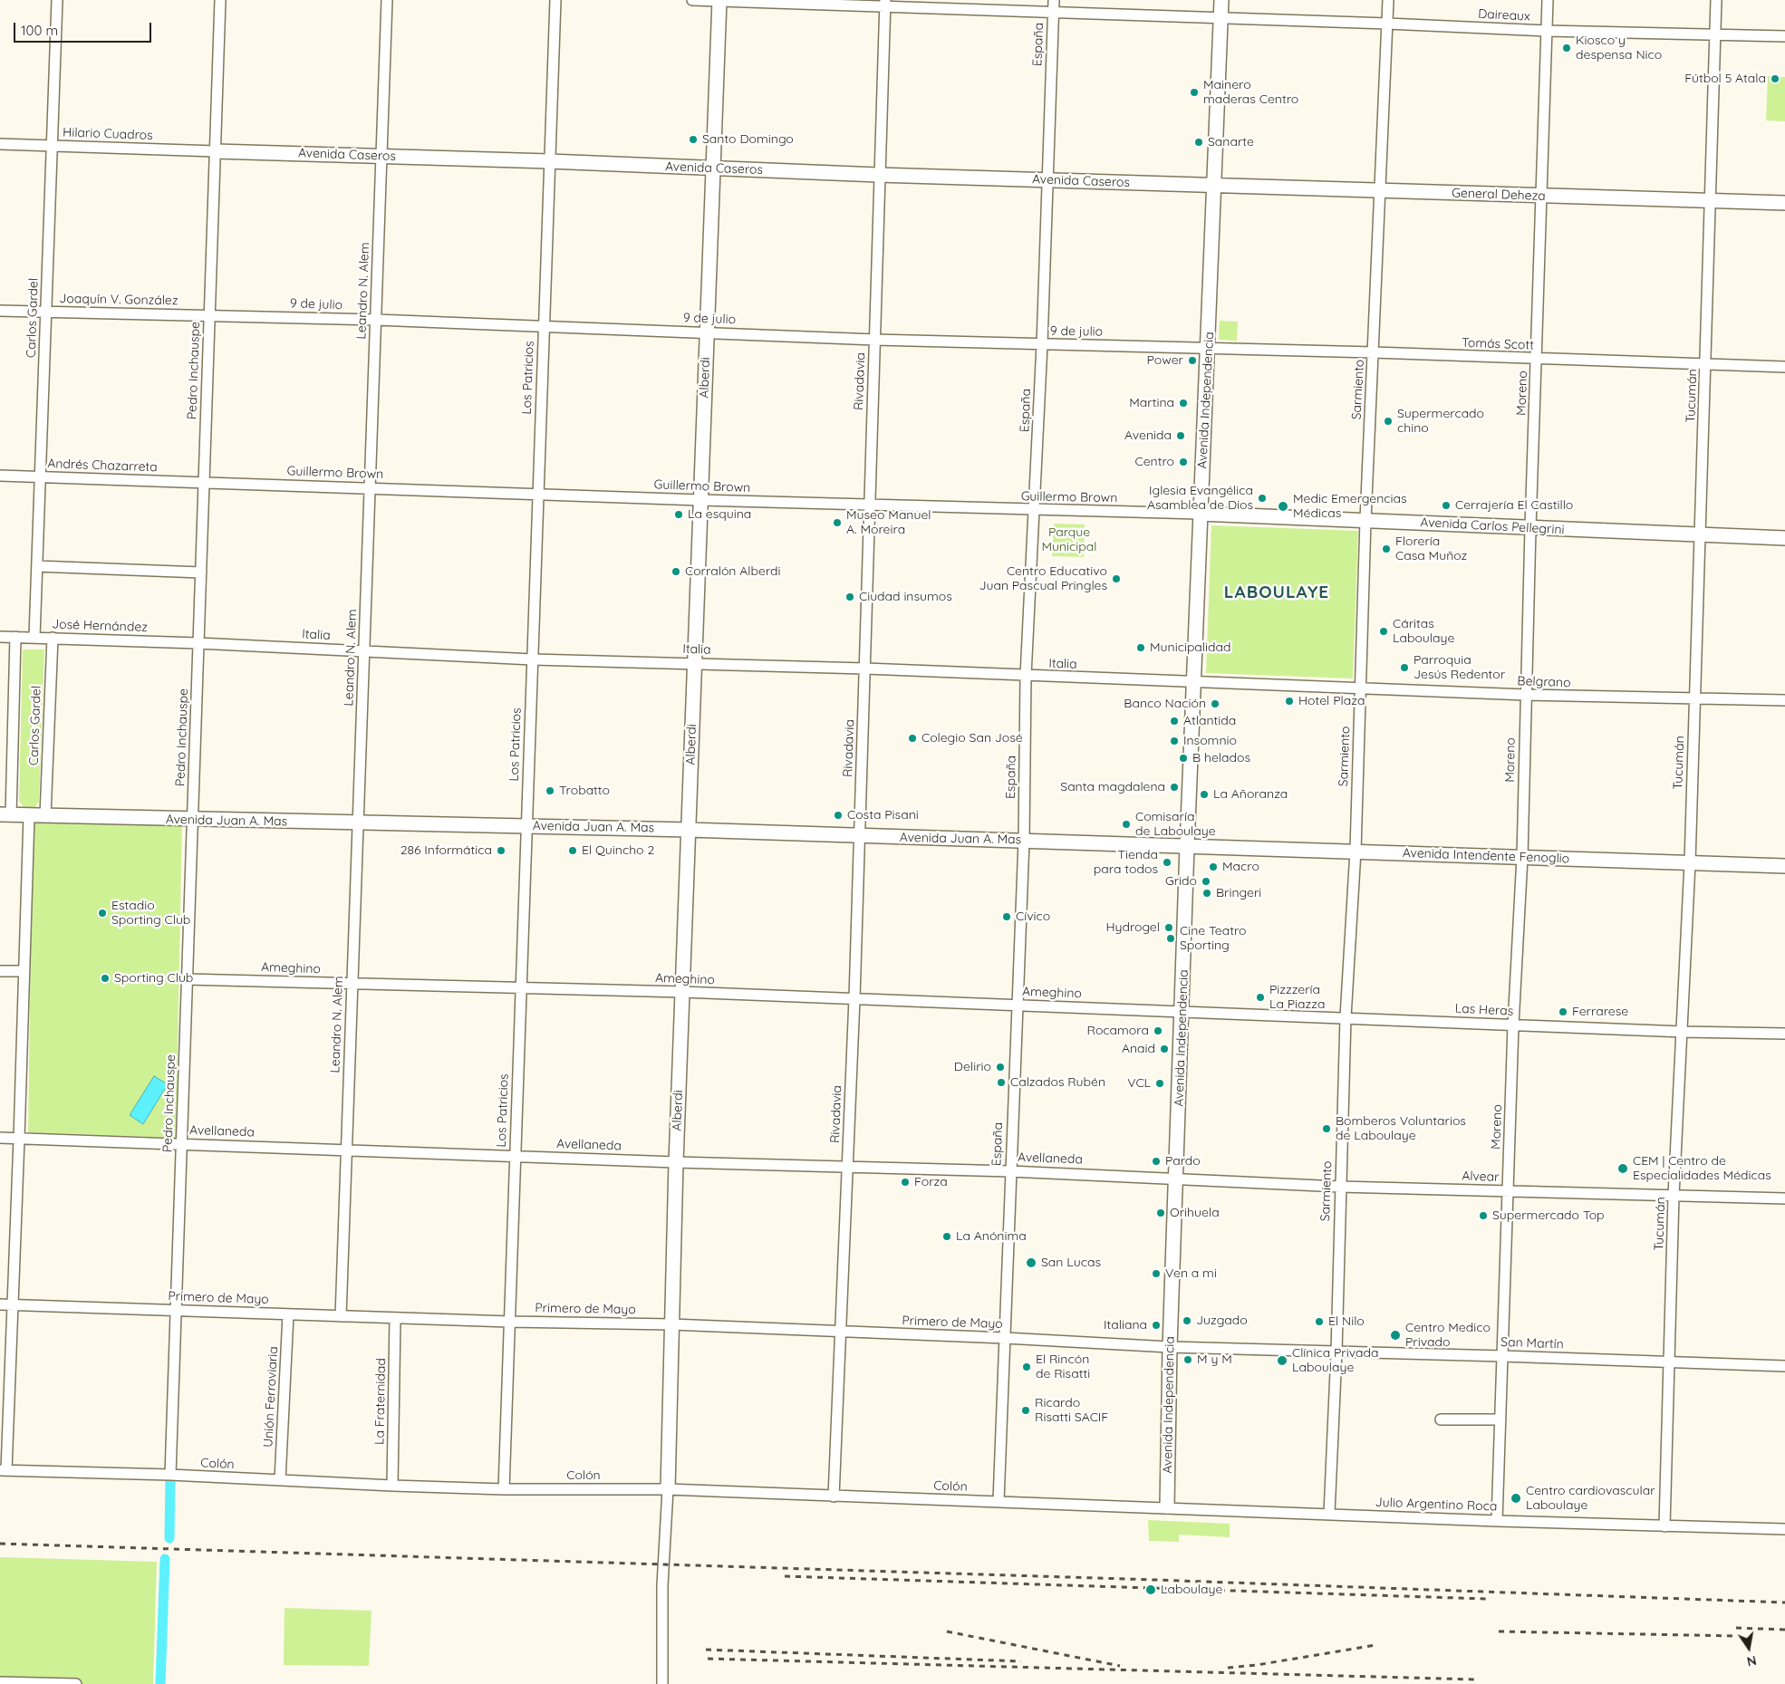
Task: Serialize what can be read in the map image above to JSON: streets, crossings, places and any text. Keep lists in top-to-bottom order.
{
  "streets": {
    "main road": [
      "Avenida Caseros",
      "General Deheza",
      "Alberdi",
      "Avenida Independencia",
      "Avenida Carlos Pellegrini",
      "Avenida Juan A. Mas",
      "Avenida Intendente Fenoglio"
    ],
    "street": [
      "Daireaux",
      "España",
      "Hilario Cuadros",
      "Leandro N. Alem",
      "Joaquín V. González",
      "9 de julio",
      "Carlos Gardel",
      "Tomás Scott",
      "Pedro Inchauspe",
      "Los Patricios",
      "Rivadavia",
      "Sarmiento",
      "Moreno",
      "Tucumán",
      "Andrés Chazarreta",
      "Guillermo Brown",
      "José Hernández",
      "Italia",
      "Belgrano",
      "Ameghino",
      "Las Heras",
      "Avellaneda",
      "Alvear",
      "Primero de Mayo",
      "San Martín",
      "Unión Ferroviaria",
      "La Fraternidad",
      "Colón",
      "Julio Argentino Roca"
    ]
  },
  "crossings": [
    ["Daireaux", "España"],
    ["Daireaux", "Alberdi"],
    ["Daireaux", "Rivadavia"],
    ["Daireaux", "Sarmiento"],
    ["Daireaux", "Moreno"],
    ["Daireaux", "Tucumán"],
    ["Daireaux", "Avenida Independencia"],
    ["España", "Avenida Caseros"],
    ["España", "9 de julio"],
    ["España", "Guillermo Brown"],
    ["España", "Italia"],
    ["España", "Avenida Juan A. Mas"],
    ["España", "Ameghino"],
    ["España", "Avellaneda"],
    ["España", "Primero de Mayo"],
    ["España", "Colón"],
    ["Hilario Cuadros", "Avenida Caseros"],
    ["Hilario Cuadros", "Carlos Gardel"],
    ["Hilario Cuadros", "Pedro Inchauspe"],
    ["Avenida Caseros", "General Deheza"],
    ["Avenida Caseros", "Leandro N. Alem"],
    ["Avenida Caseros", "Pedro Inchauspe"],
    ["Avenida Caseros", "Los Patricios"],
    ["Avenida Caseros", "Alberdi"],
    ["Avenida Caseros", "Rivadavia"],
    ["Avenida Caseros", "Avenida Independencia"],
    ["General Deheza", "Sarmiento"],
    ["General Deheza", "Moreno"],
    ["General Deheza", "Tucumán"],
    ["General Deheza", "Avenida Independencia"],
    ["Leandro N. Alem", "9 de julio"],
    ["Leandro N. Alem", "Guillermo Brown"],
    ["Leandro N. Alem", "Italia"],
    ["Leandro N. Alem", "Avenida Juan A. Mas"],
    ["Leandro N. Alem", "Ameghino"],
    ["Leandro N. Alem", "Avellaneda"],
    ["Leandro N. Alem", "Primero de Mayo"],
    ["Joaquín V. González", "9 de julio"],
    ["Joaquín V. González", "Carlos Gardel"],
    ["Joaquín V. González", "Pedro Inchauspe"],
    ["9 de julio", "Tomás Scott"],
    ["9 de julio", "Pedro Inchauspe"],
    ["9 de julio", "Los Patricios"],
    ["9 de julio", "Alberdi"],
    ["9 de julio", "Rivadavia"],
    ["9 de julio", "Avenida Independencia"],
    ["Carlos Gardel", "Andrés Chazarreta"],
    ["Carlos Gardel", "José Hernández"],
    ["Carlos Gardel", "Avenida Juan A. Mas"],
    ["Tomás Scott", "Sarmiento"],
    ["Tomás Scott", "Moreno"],
    ["Tomás Scott", "Tucumán"],
    ["Tomás Scott", "Avenida Independencia"],
    ["Pedro Inchauspe", "Andrés Chazarreta"],
    ["Pedro Inchauspe", "Guillermo Brown"],
    ["Pedro Inchauspe", "José Hernández"],
    ["Pedro Inchauspe", "Italia"],
    ["Pedro Inchauspe", "Avenida Juan A. Mas"],
    ["Pedro Inchauspe", "Ameghino"],
    ["Pedro Inchauspe", "Avellaneda"],
    ["Pedro Inchauspe", "Primero de Mayo"],
    ["Pedro Inchauspe", "Colón"],
    ["Los Patricios", "Guillermo Brown"],
    ["Los Patricios", "Italia"],
    ["Los Patricios", "Avenida Juan A. Mas"],
    ["Los Patricios", "Ameghino"],
    ["Los Patricios", "Avellaneda"],
    ["Los Patricios", "Primero de Mayo"],
    ["Los Patricios", "Colón"],
    ["Alberdi", "Guillermo Brown"],
    ["Alberdi", "Italia"],
    ["Alberdi", "Avenida Juan A. Mas"],
    ["Alberdi", "Ameghino"],
    ["Alberdi", "Avellaneda"],
    ["Alberdi", "Primero de Mayo"],
    ["Alberdi", "Colón"],
    ["Rivadavia", "Guillermo Brown"],
    ["Rivadavia", "Italia"],
    ["Rivadavia", "Avenida Juan A. Mas"],
    ["Rivadavia", "Ameghino"],
    ["Rivadavia", "Avellaneda"],
    ["Rivadavia", "Primero de Mayo"],
    ["Rivadavia", "Colón"],
    ["Sarmiento", "Avenida Carlos Pellegrini"],
    ["Sarmiento", "Belgrano"],
    ["Sarmiento", "Avenida Intendente Fenoglio"],
    ["Sarmiento", "Las Heras"],
    ["Sarmiento", "Alvear"],
    ["Sarmiento", "San Martín"],
    ["Sarmiento", "Julio Argentino Roca"],
    ["Moreno", "Avenida Carlos Pellegrini"],
    ["Moreno", "Belgrano"],
    ["Moreno", "Avenida Intendente Fenoglio"],
    ["Moreno", "Las Heras"],
    ["Moreno", "Alvear"],
    ["Moreno", "San Martín"],
    ["Moreno", "Julio Argentino Roca"],
    ["Tucumán", "Avenida Carlos Pellegrini"],
    ["Tucumán", "Belgrano"],
    ["Tucumán", "Avenida Intendente Fenoglio"],
    ["Tucumán", "Las Heras"],
    ["Tucumán", "Alvear"],
    ["Tucumán", "San Martín"],
    ["Tucumán", "Julio Argentino Roca"],
    ["Avenida Independencia", "Guillermo Brown"],
    ["Avenida Independencia", "Avenida Carlos Pellegrini"],
    ["Avenida Independencia", "Italia"],
    ["Avenida Independencia", "Belgrano"],
    ["Avenida Independencia", "Avenida Juan A. Mas"],
    ["Avenida Independencia", "Avenida Intendente Fenoglio"],
    ["Avenida Independencia", "Ameghino"],
    ["Avenida Independencia", "Las Heras"],
    ["Avenida Independencia", "Avellaneda"],
    ["Avenida Independencia", "Alvear"],
    ["Avenida Independencia", "Primero de Mayo"],
    ["Avenida Independencia", "San Martín"],
    ["Avenida Independencia", "Colón"],
    ["Avenida Independencia", "Julio Argentino Roca"],
    ["Andrés Chazarreta", "Guillermo Brown"],
    ["Guillermo Brown", "Avenida Carlos Pellegrini"],
    ["José Hernández", "Italia"],
    ["Italia", "Belgrano"],
    ["Avenida Juan A. Mas", "Avenida Intendente Fenoglio"],
    ["Ameghino", "Las Heras"],
    ["Avellaneda", "Alvear"],
    ["Primero de Mayo", "San Martín"],
    ["Primero de Mayo", "Unión Ferroviaria"],
    ["Primero de Mayo", "La Fraternidad"],
    ["Unión Ferroviaria", "Colón"],
    ["La Fraternidad", "Colón"],
    ["Colón", "Julio Argentino Roca"]
  ],
  "districts": ["LABOULAYE"],
  "parks": ["Parque Municipal"],
  "places": [
    "Kiosco y despensa Nico",
    "Fútbol 5 Atala",
    "Mainero maderas Centro",
    "Santo Domingo",
    "Sanarte",
    "Power",
    "Martina",
    "Supermercado chino",
    "Avenida",
    "Centro",
    "Iglesia Evangélica Asamblea de Dios",
    "Cerrajería El Castillo",
    "Medic Emergencias Médicas",
    "La esquina",
    "Museo Manuel A. Moreira",
    "Florería Casa Muñoz",
    "Corralón Alberdi",
    "Centro Educativo Juan Pascual Pringles",
    "Ciudad insumos",
    "Cáritas Laboulaye",
    "Municipalidad",
    "Parroquia Jesús Redentor",
    "Hotel Plaza",
    "Banco Nación",
    "Atlantida",
    "Colegio San José",
    "Insomnio",
    "B helados",
    "Santa magdalena",
    "Trobatto",
    "La Añoranza",
    "Costa Pisani",
    "Comisaría de Laboulaye",
    "286 Informática",
    "El Quincho 2",
    "Tienda para todos",
    "Macro",
    "Grido",
    "Bringeri",
    "Estadio Sporting Club",
    "Cívico",
    "Hydrogel",
    "Cine Teatro Sporting",
    "Sporting Club",
    "Pizzzería La Piazza",
    "Ferrarese",
    "Rocamora",
    "Anaid",
    "Delirio",
    "Calzados Rubén",
    "VCL",
    "Bomberos Voluntarios de Laboulaye",
    "Pardo",
    "CEM | Centro de Especialidades Médicas",
    "Forza",
    "Orihuela",
    "Supermercado Top",
    "La Anónima",
    "San Lucas",
    "Ven a mi",
    "Juzgado",
    "El Nilo",
    "Italiana",
    "Centro Medico Privado",
    "M y M",
    "Clínica Privada Laboulaye",
    "El Rincón de Risatti",
    "Ricardo Risatti SACIF",
    "Centro cardiovascular Laboulaye",
    "Laboulaye"
  ],
  "scale_bar": "100 m",
  "north": "bottom"
}
